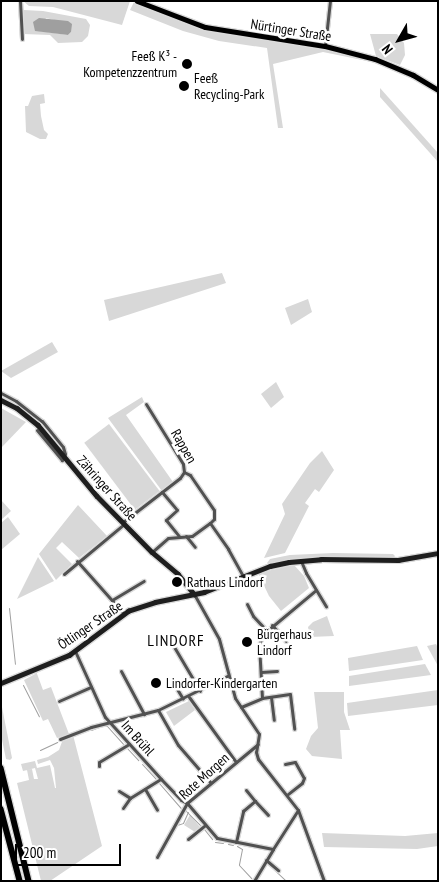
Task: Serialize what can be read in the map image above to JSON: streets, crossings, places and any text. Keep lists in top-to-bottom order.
{
  "streets": {
    "main road": ["Nürtinger Straße"],
    "street": [
      "Rappen",
      "Zähringer Straße",
      "Ötlinger Straße",
      "Im Brühl",
      "Rote Morgen"
    ]
  },
  "crossings": [
    ["Zähringer Straße", "Ötlinger Straße"],
    ["Ötlinger Straße", "Im Brühl"],
    ["Im Brühl", "Rote Morgen"]
  ],
  "districts": ["LINDORF"],
  "places": [
    "Feeß K³ - Kompetenzzentrum",
    "Feeß Recycling-Park",
    "Rathaus Lindorf",
    "Bürgerhaus Lindorf",
    "Lindorfer-Kindergarten"
  ],
  "scale_bar": "200 m",
  "north": "bottom left"
}
